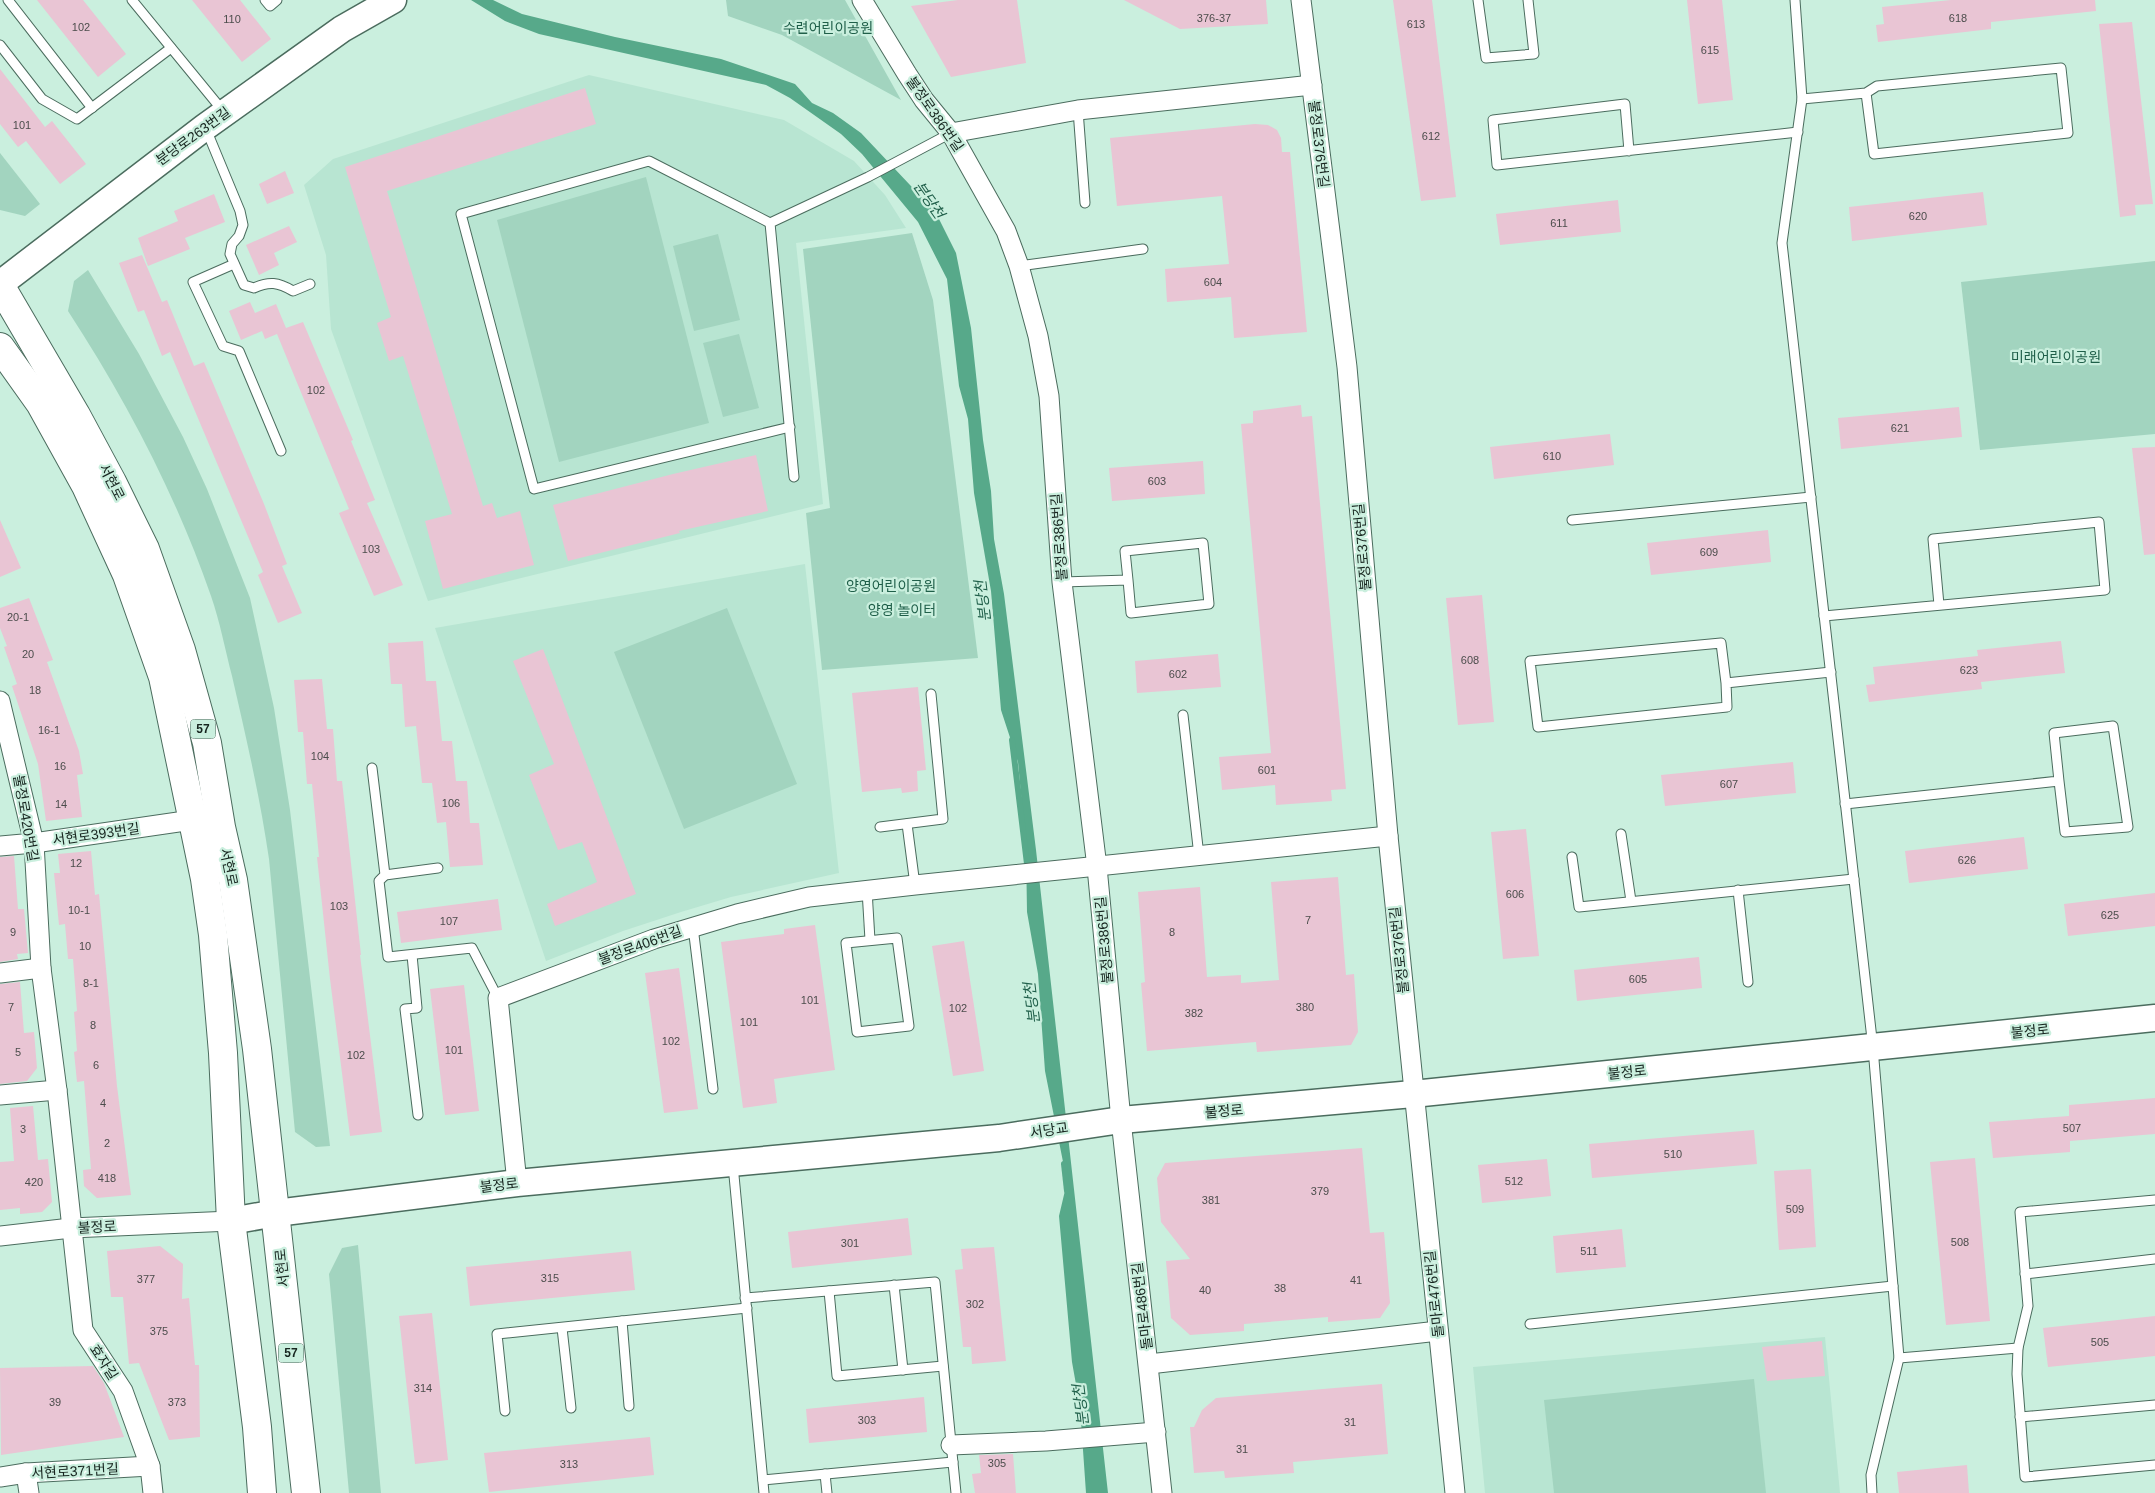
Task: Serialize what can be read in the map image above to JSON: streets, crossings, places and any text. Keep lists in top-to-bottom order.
{
  "streets": {
    "main road": [
      "분당로263번길",
      "서현로",
      "57",
      "불정로",
      "서당교"
    ],
    "street": [
      "불정로386번길",
      "불정로376번길",
      "불정로420번길",
      "서현로393번길",
      "불정로406번길",
      "돌마로476번길",
      "돌마로486번길",
      "효자길",
      "서현로371번길"
    ]
  },
  "crossings": [
    ["불정로386번길", "불정로406번길"],
    ["불정로386번길", "불정로"],
    ["불정로386번길", "서당교"],
    ["불정로386번길", "돌마로486번길"],
    ["분당로263번길", "서현로"],
    ["불정로376번길", "불정로406번길"],
    ["불정로376번길", "불정로"],
    ["불정로376번길", "돌마로476번길"],
    ["서현로", "서현로393번길"],
    ["서현로", "불정로"],
    ["불정로420번길", "서현로393번길"],
    ["불정로420번길", "불정로"],
    ["불정로420번길", "효자길"],
    ["불정로", "서당교"],
    ["불정로", "돌마로476번길"],
    ["불정로", "돌마로486번길"],
    ["불정로", "효자길"],
    ["서당교", "돌마로486번길"],
    ["효자길", "서현로371번길"]
  ],
  "water": ["분당천"],
  "parks": [
    "수련어린이공원",
    "미래어린이공원",
    "양영어린이공원",
    "양영 놀이터"
  ],
  "house_numbers": [
    "376-37",
    "618",
    "110",
    "613",
    "102",
    "615",
    "101",
    "612",
    "620",
    "611",
    "604",
    "102",
    "621",
    "610",
    "603",
    "103",
    "609",
    "20-1",
    "20",
    "608",
    "623",
    "602",
    "18",
    "16-1",
    "104",
    "16",
    "601",
    "607",
    "106",
    "14",
    "626",
    "12",
    "606",
    "103",
    "10-1",
    "625",
    "7",
    "107",
    "9",
    "8",
    "10",
    "605",
    "8-1",
    "101",
    "7",
    "380",
    "102",
    "382",
    "101",
    "8",
    "102",
    "101",
    "5",
    "102",
    "6",
    "4",
    "507",
    "3",
    "2",
    "510",
    "418",
    "512",
    "420",
    "379",
    "381",
    "509",
    "508",
    "301",
    "511",
    "315",
    "377",
    "41",
    "38",
    "40",
    "302",
    "375",
    "505",
    "314",
    "39",
    "373",
    "303",
    "31",
    "31",
    "305",
    "313"
  ]
}
